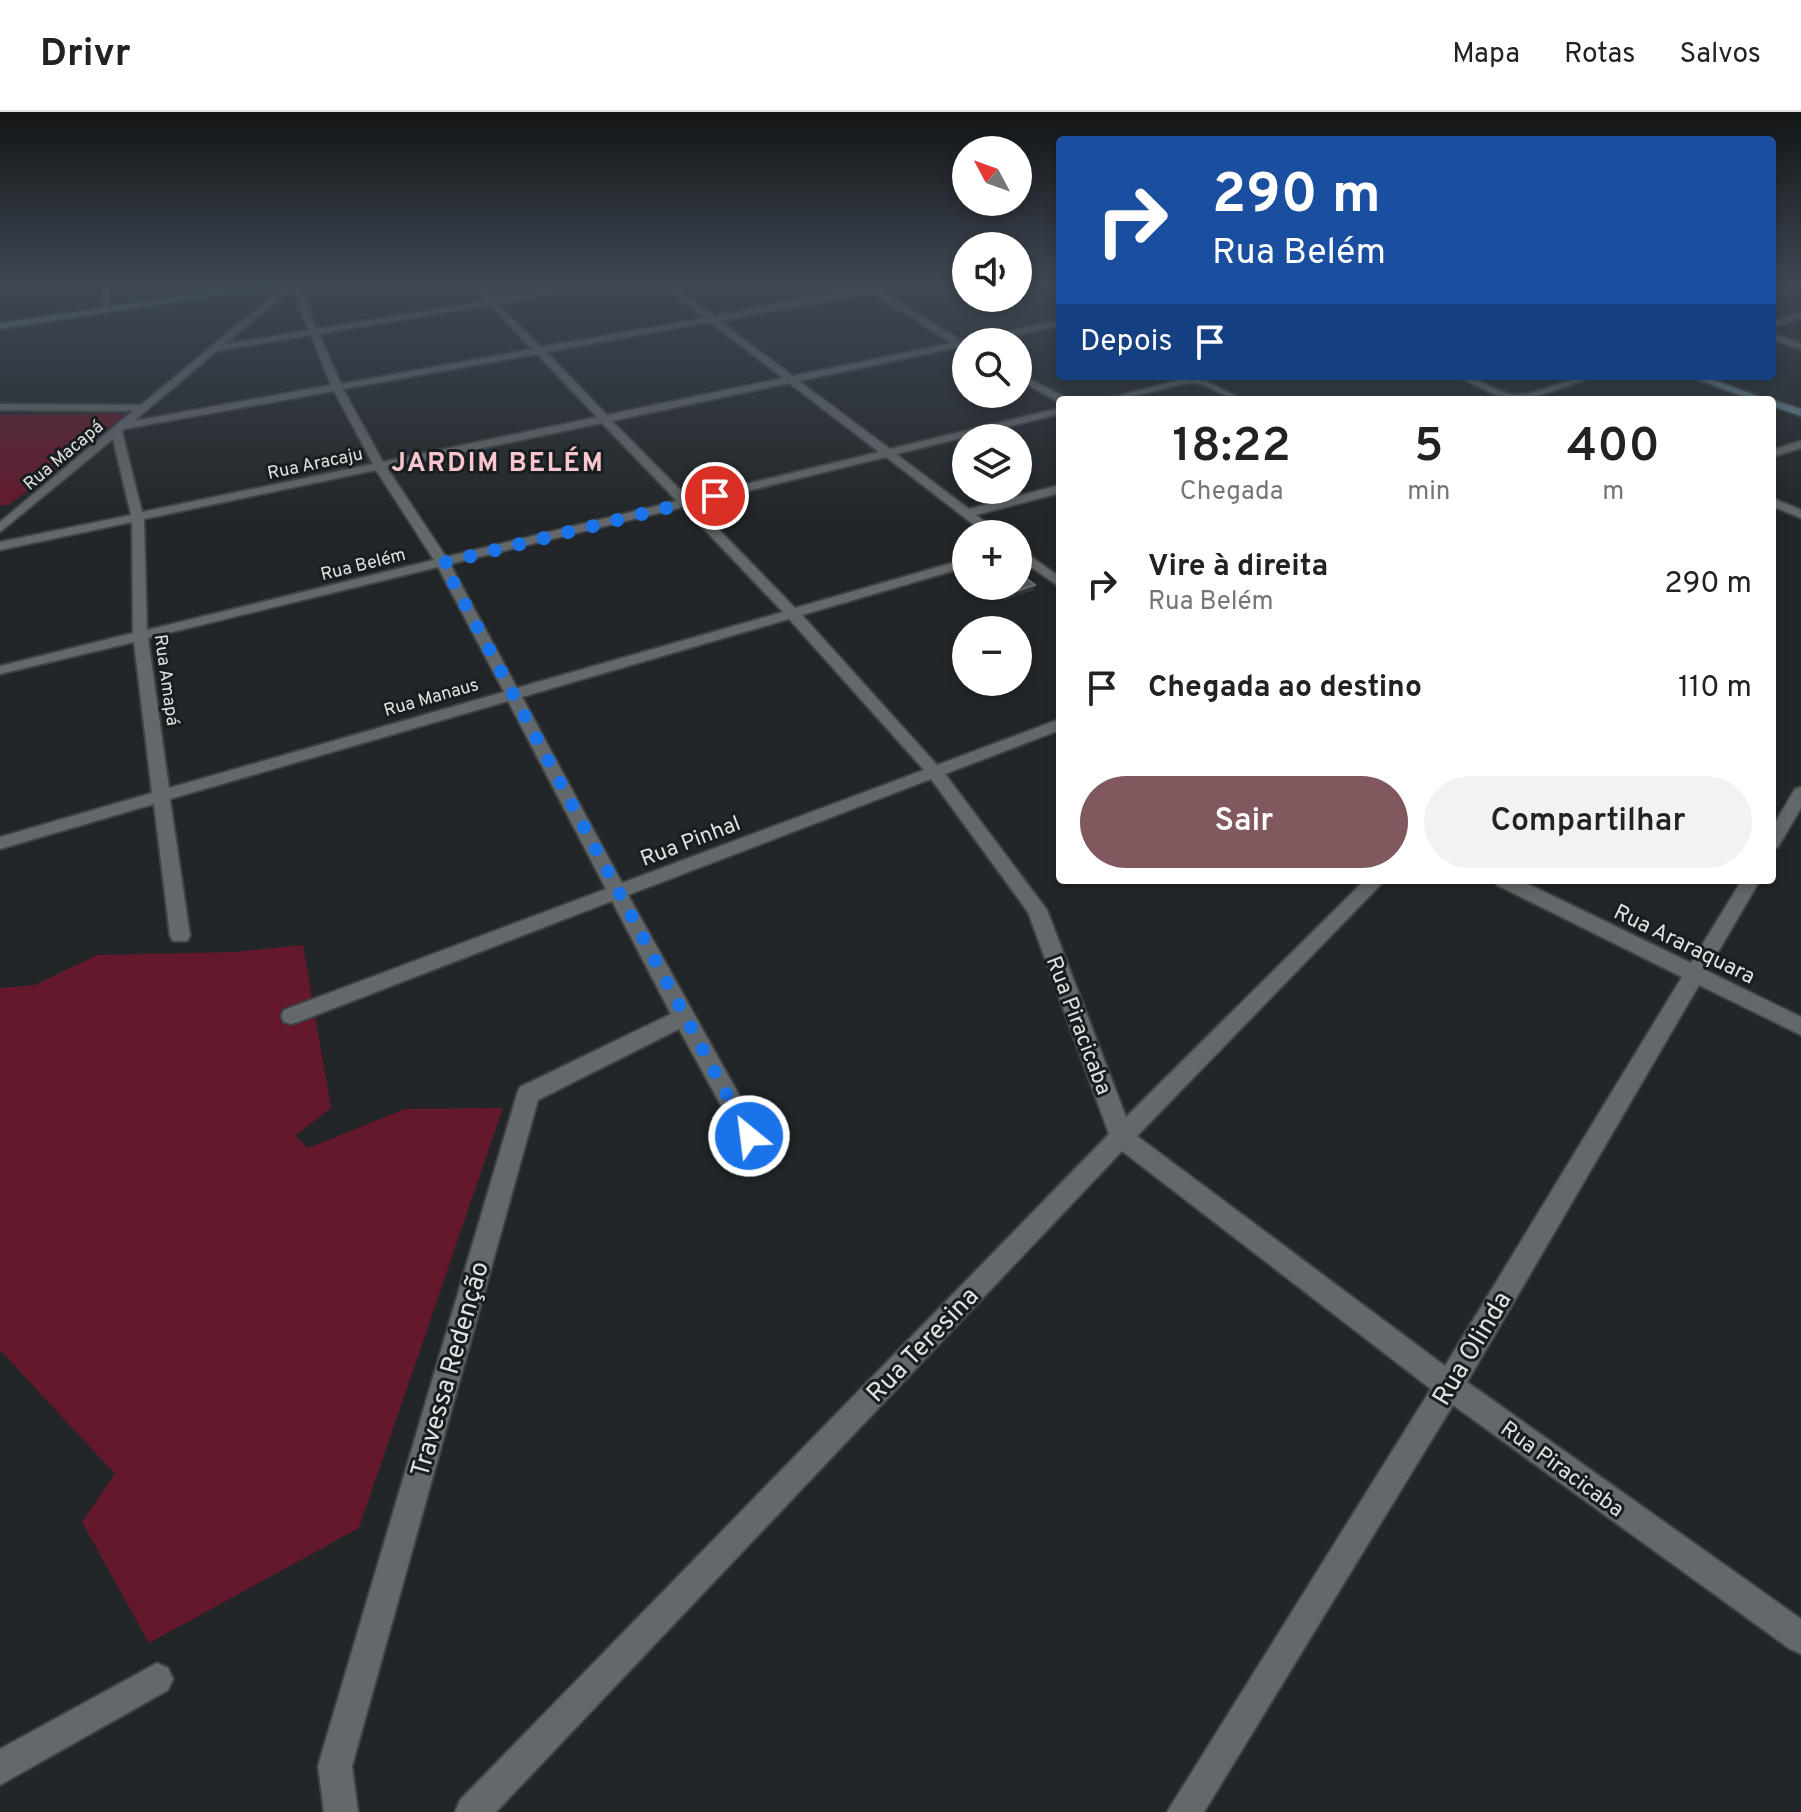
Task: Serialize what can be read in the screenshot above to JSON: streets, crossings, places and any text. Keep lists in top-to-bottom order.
{
  "streets": {
    "street": [
      "Rua Macapá",
      "Rua Aracaju",
      "Rua Belém",
      "Rua Amapá",
      "Rua Manaus",
      "Rua Pinhal",
      "Rua Araraquara",
      "Rua Piracicaba",
      "Rua Teresina",
      "Rua Olinda",
      "Travessa Redenção"
    ]
  },
  "crossings": [
    ["Rua Macapá", "Rua Amapá"],
    ["Rua Aracaju", "Rua Amapá"],
    ["Rua Aracaju", "Rua Piracicaba"],
    ["Rua Belém", "Rua Amapá"],
    ["Rua Belém", "Rua Piracicaba"],
    ["Rua Amapá", "Rua Manaus"],
    ["Rua Manaus", "Rua Piracicaba"],
    ["Rua Pinhal", "Rua Piracicaba"],
    ["Rua Araraquara", "Rua Olinda"],
    ["Rua Piracicaba", "Rua Teresina"],
    ["Rua Piracicaba", "Rua Olinda"]
  ],
  "districts": ["JARDIM BELÉM"],
  "north": "top left",
  "page": {
    "header": "Drivr",
    "nav": ["Mapa", "Rotas", "Salvos"],
    "map_buttons": ["+", "−"],
    "turn": ["290 m", "Rua Belém"],
    "then": "Depois",
    "eta": [
      "18:22",
      "Chegada",
      "5",
      "min",
      "400",
      "m"
    ],
    "list": [
      {
        "name": "Vire à direita",
        "note": "Rua Belém",
        "value": "290 m"
      },
      {
        "name": "Chegada ao destino",
        "value": "110 m"
      }
    ],
    "buttons": ["Sair", "Compartilhar"]
  }
}
